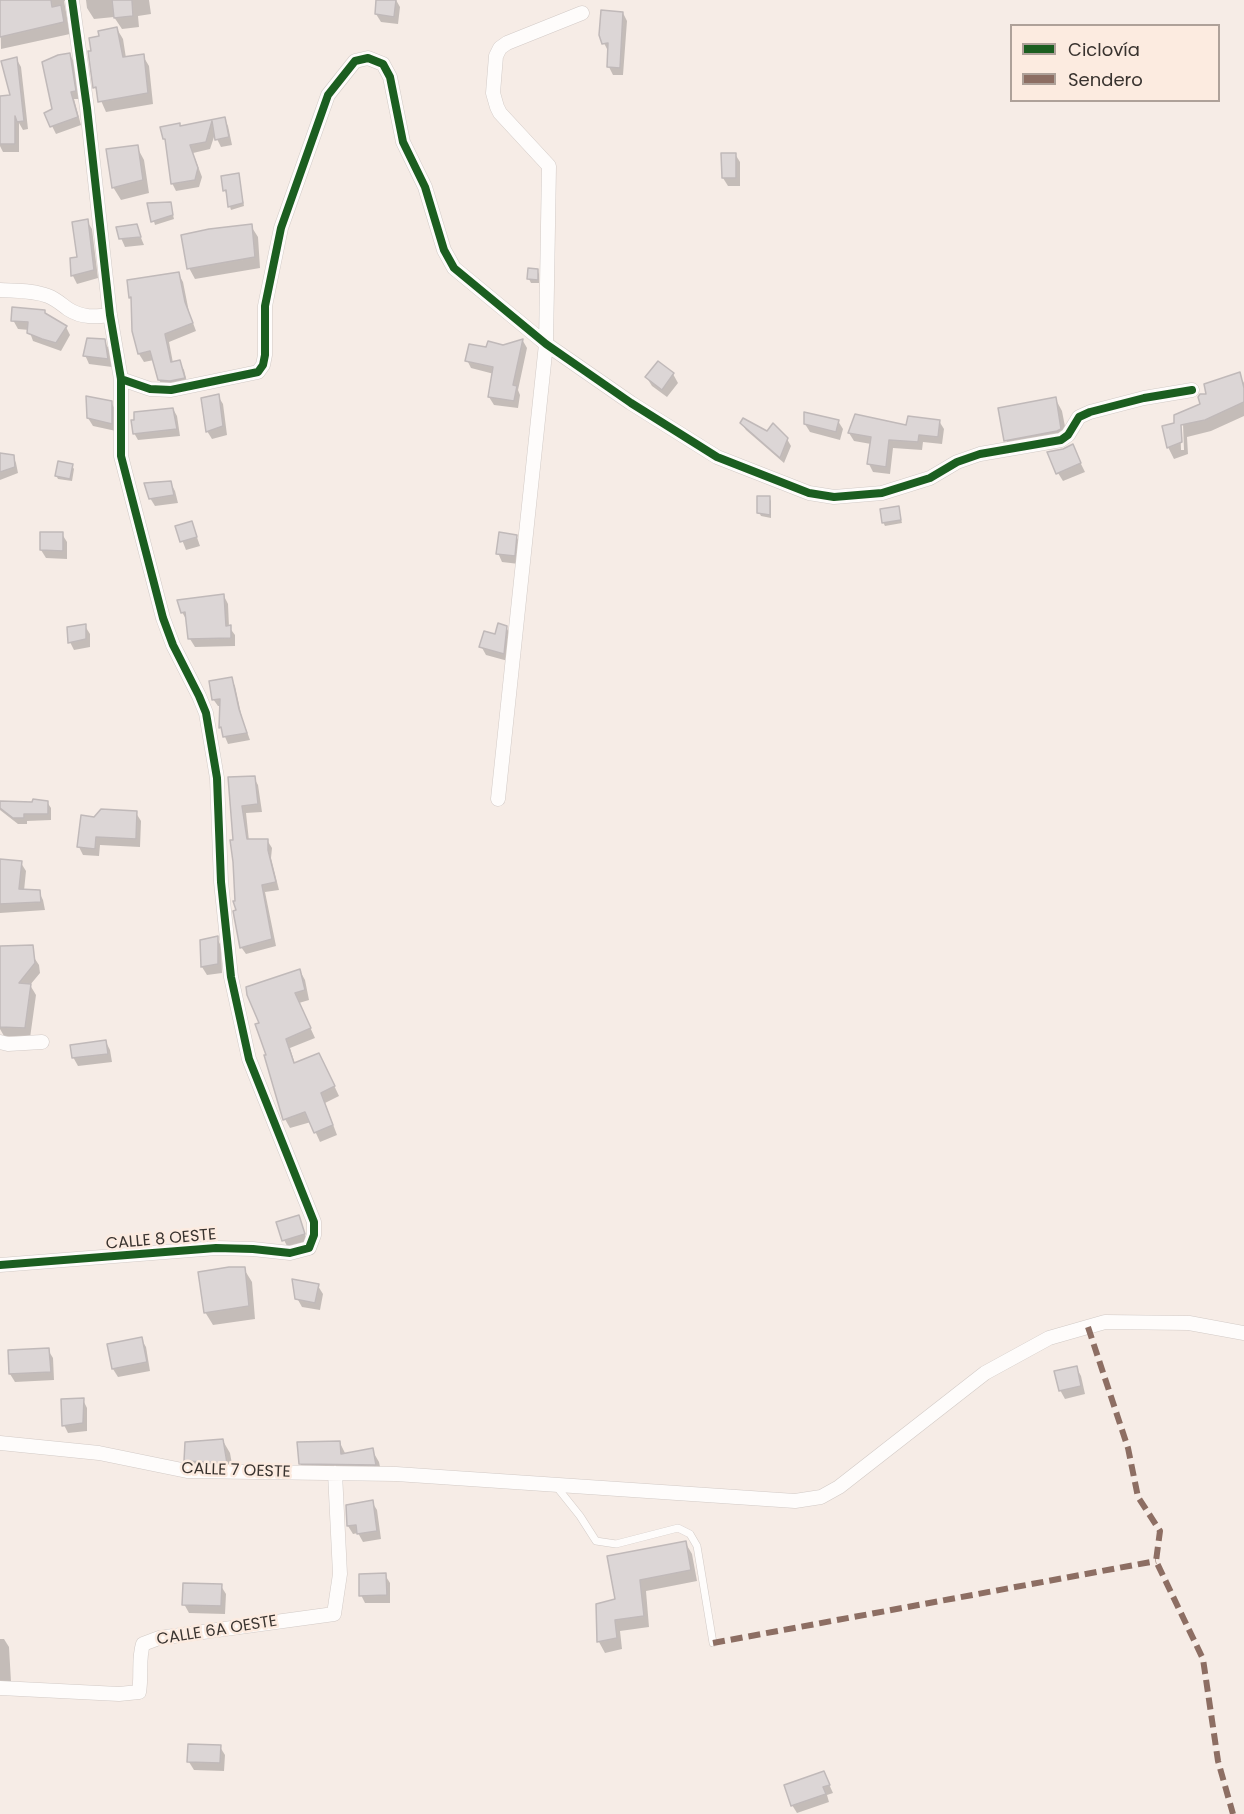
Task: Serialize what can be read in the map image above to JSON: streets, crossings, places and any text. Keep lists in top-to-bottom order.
{
  "streets": {
    "street": ["CALLE 8 OESTE", "CALLE 7 OESTE", "CALLE 6A OESTE"]
  },
  "crossings": [
    ["CALLE 7 OESTE", "CALLE 6A OESTE"]
  ],
  "legend": ["Ciclovía", "Sendero"]
}
